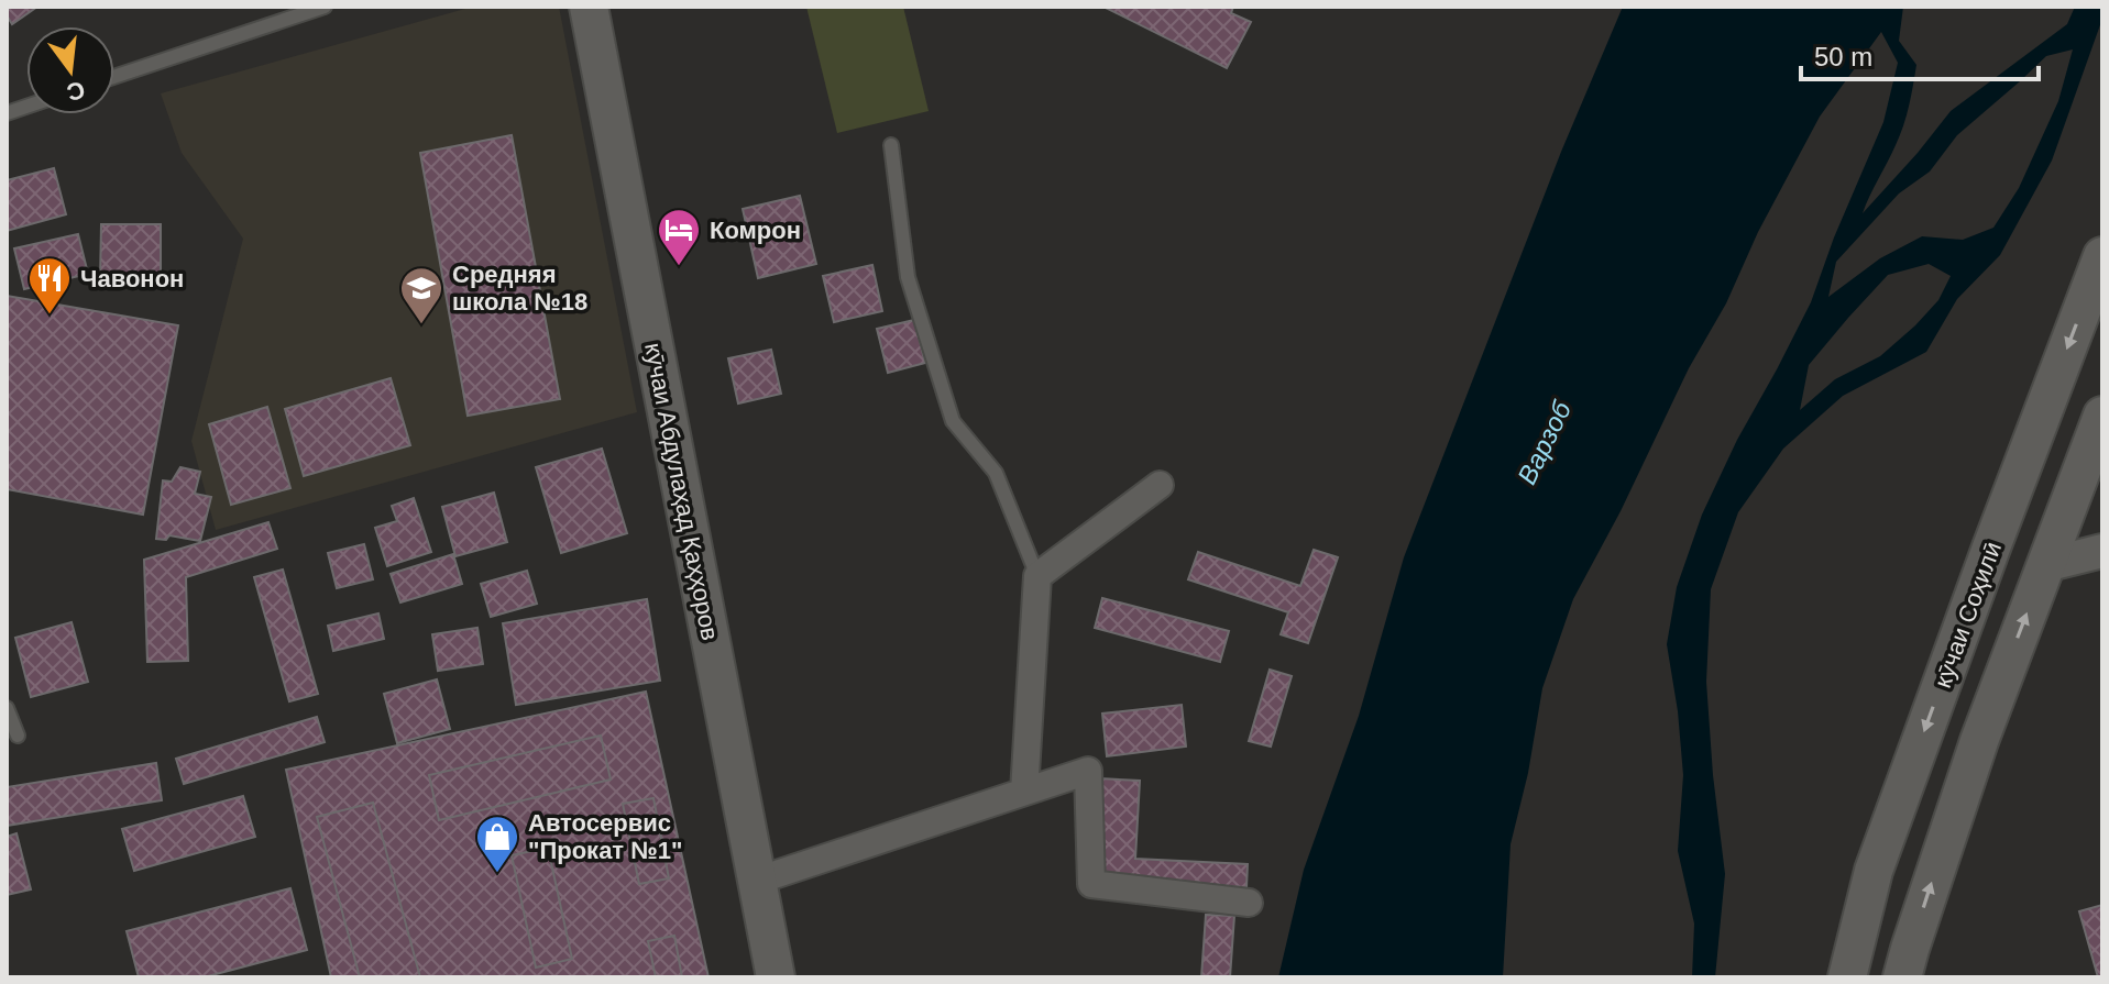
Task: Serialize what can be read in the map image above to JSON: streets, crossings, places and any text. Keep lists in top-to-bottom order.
{
  "streets": {
    "main road": ["кӯчаи Абдулаҳад Қаҳҳоров", "кӯчаи Соҳилӣ"]
  },
  "water": ["Варзоб"],
  "places": {
    "hotel": ["Комрон"],
    "restaurant": ["Чавонон"],
    "school or university": ["Средняя школа №18"],
    "shop": ["Автосервис \"Прокат №1\""]
  },
  "scale_bar": "50 m",
  "north": "bottom"
}
